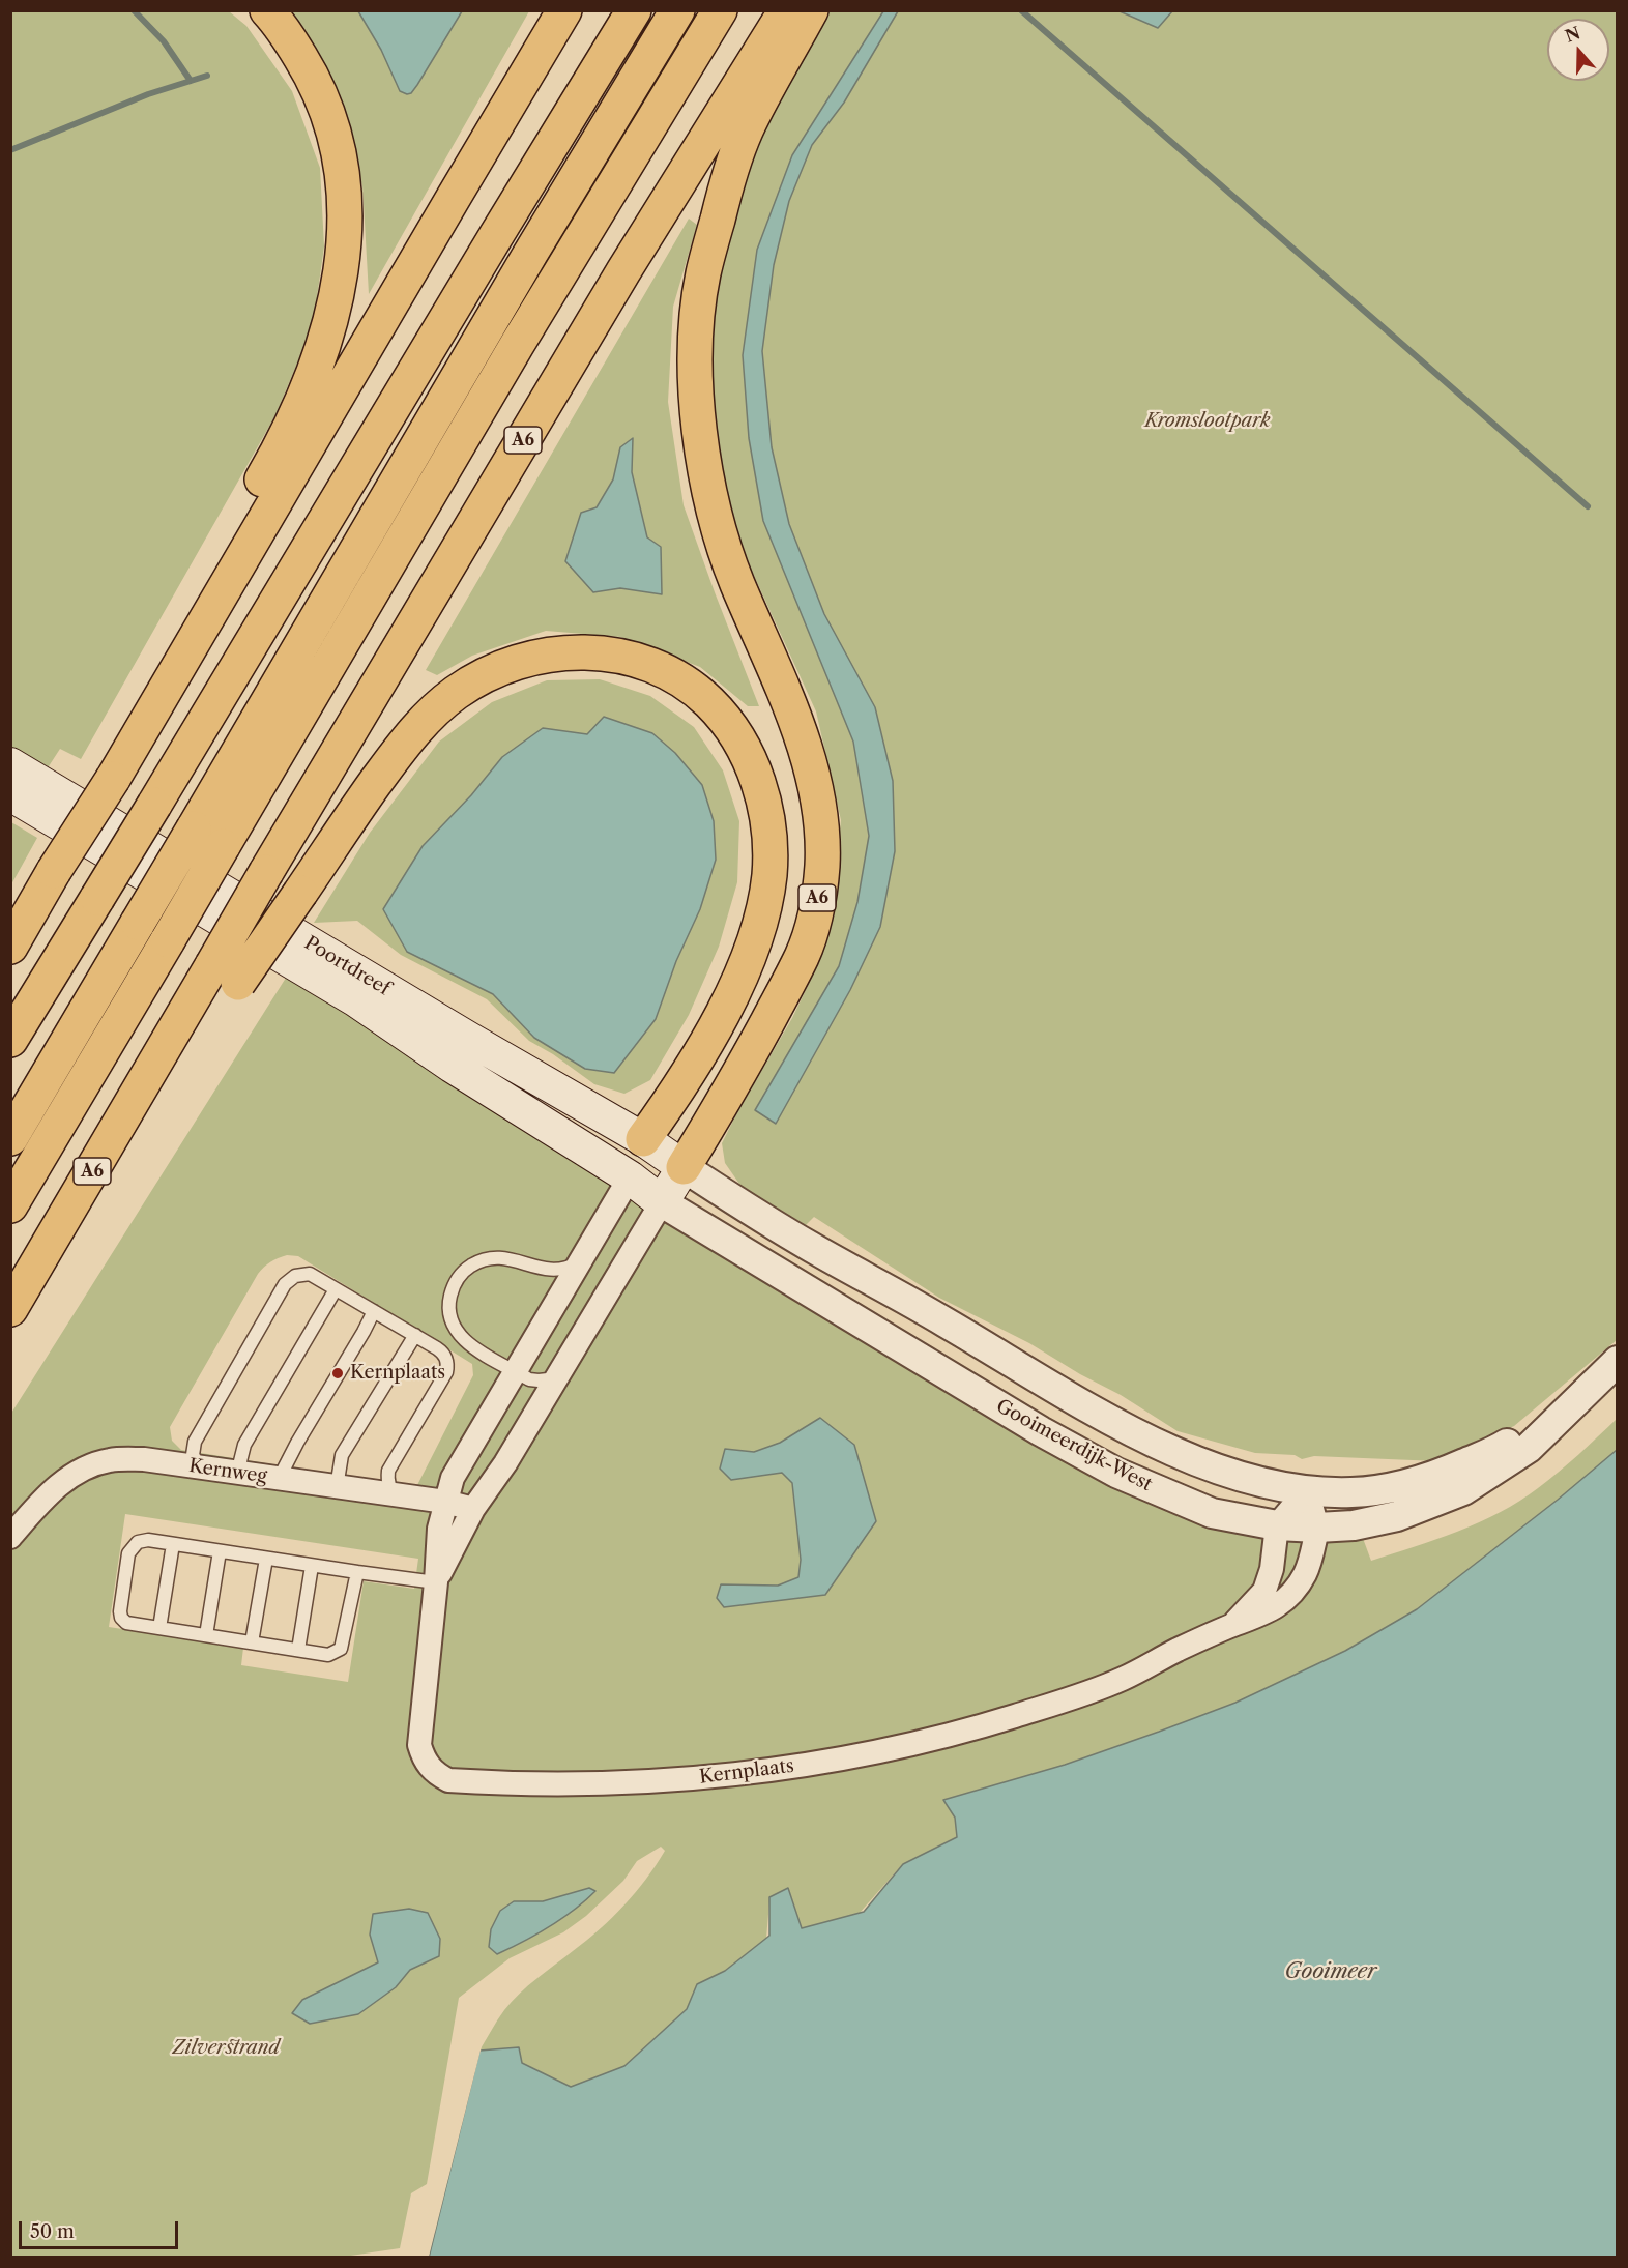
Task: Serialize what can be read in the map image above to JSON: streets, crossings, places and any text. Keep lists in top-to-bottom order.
{
  "streets": {
    "highway": ["A6"],
    "main road": ["Poortdreef", "Kernplaats"],
    "street": ["Gooimeerdijk-West", "Kernweg"]
  },
  "crossings": [
    ["A6", "Poortdreef"],
    ["A6", "Gooimeerdijk-West"],
    ["A6", "Kernplaats"],
    ["Poortdreef", "Gooimeerdijk-West"],
    ["Poortdreef", "Kernplaats"],
    ["Gooimeerdijk-West", "Kernplaats"],
    ["Kernweg", "Kernplaats"]
  ],
  "water": ["Gooimeer"],
  "parks": ["Kromslootpark", "Zilverstrand"],
  "places": ["Kernplaats"],
  "scale_bar": "50 m",
  "north": "top"
}
